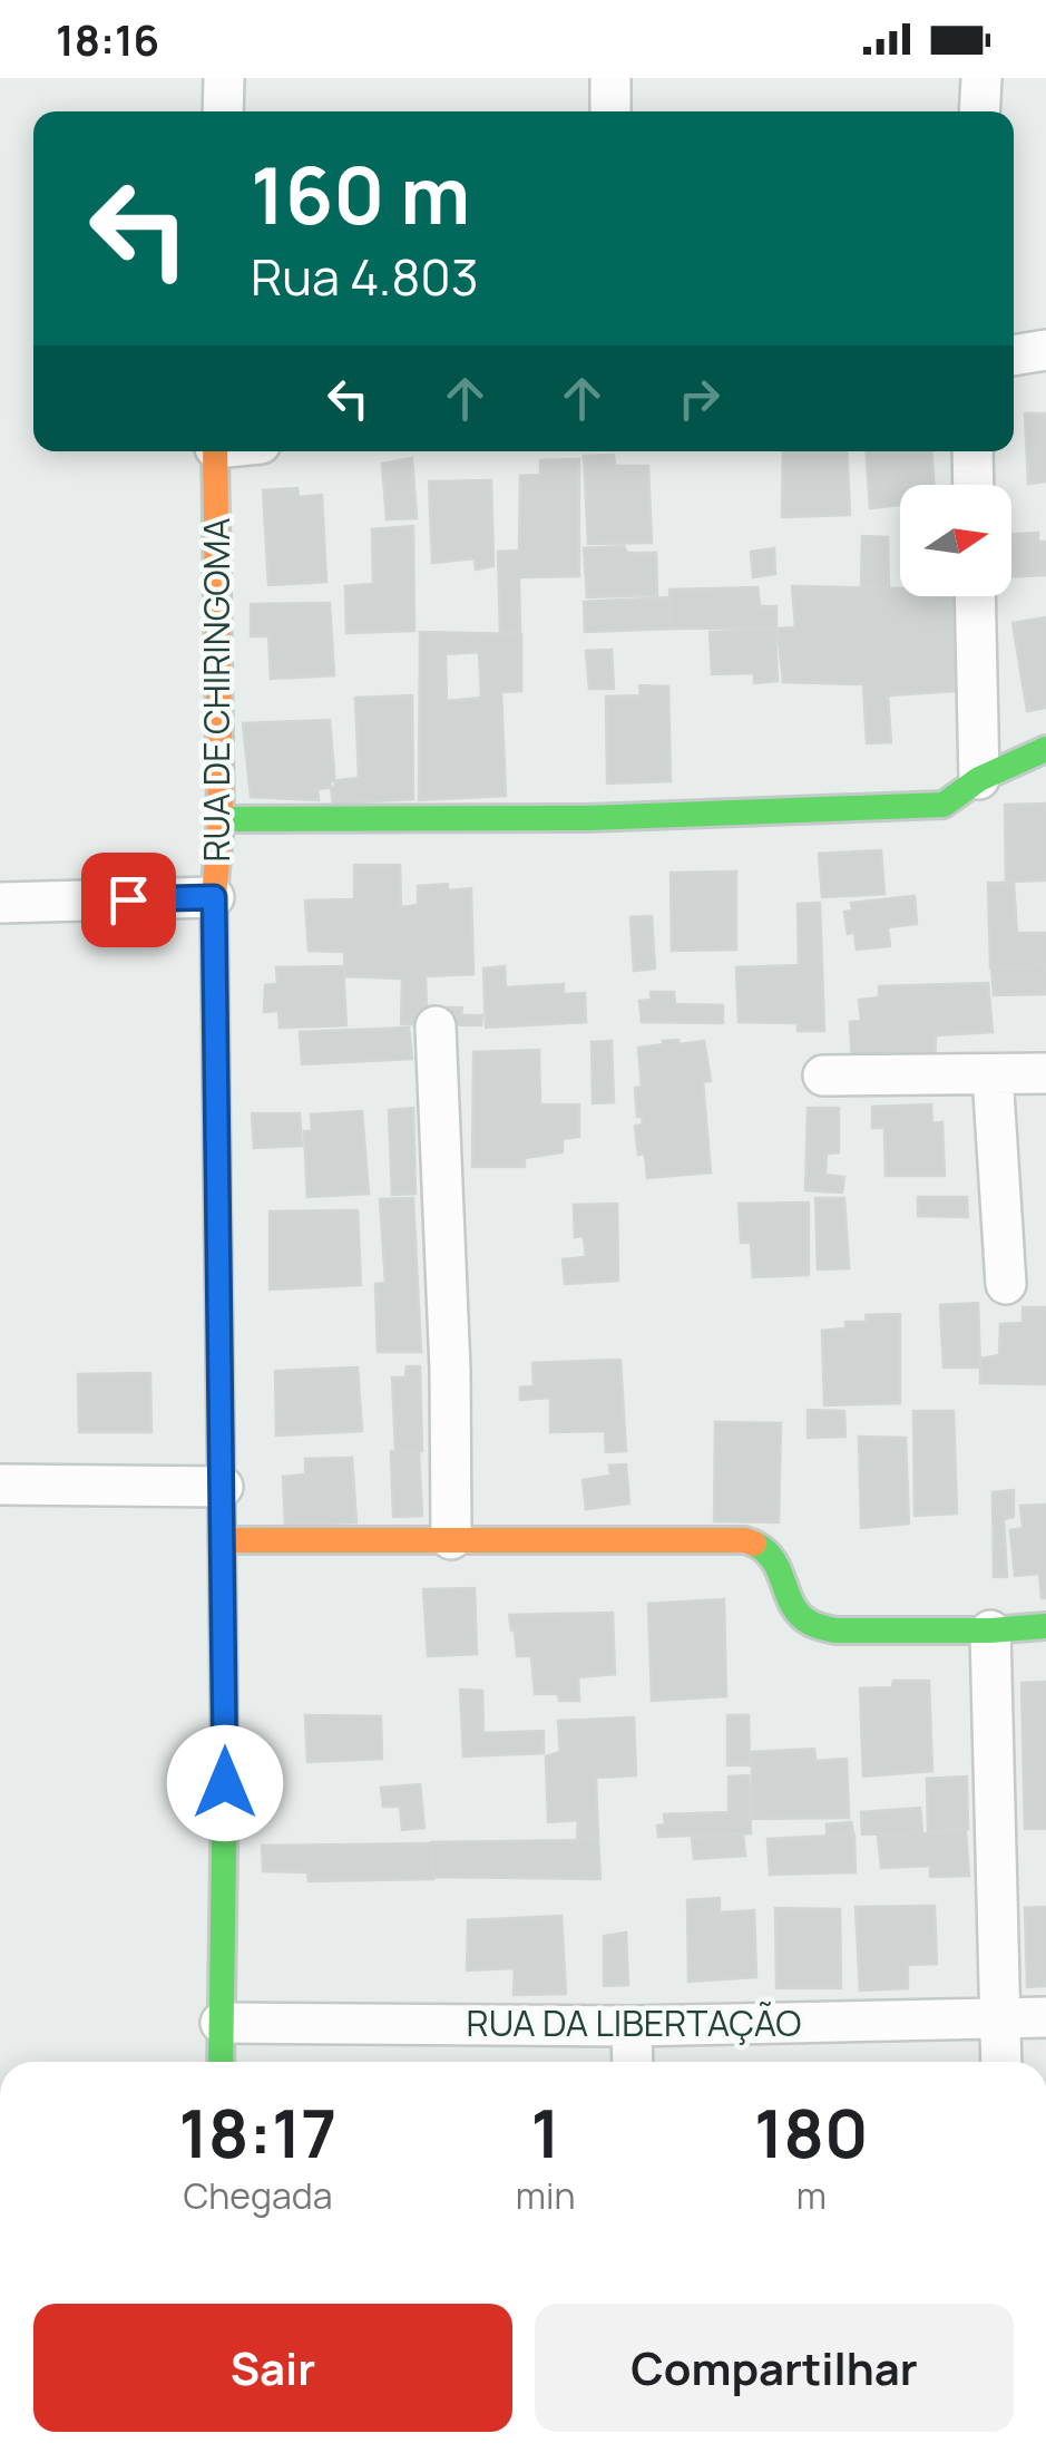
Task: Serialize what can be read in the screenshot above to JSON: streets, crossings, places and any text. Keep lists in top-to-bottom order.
{
  "streets": {
    "street": ["RUA DE CHIRINGOMA", "RUA DA LIBERTAÇÃO"]
  },
  "crossings": [
    ["RUA DE CHIRINGOMA", "RUA DA LIBERTAÇÃO"]
  ],
  "north": "right",
  "page": {
    "status": "18:16",
    "turn": ["160 m", "Rua 4.803"],
    "eta": [
      "18:17",
      "Chegada",
      "1",
      "min",
      "180",
      "m"
    ],
    "buttons": ["Sair", "Compartilhar"]
  }
}
